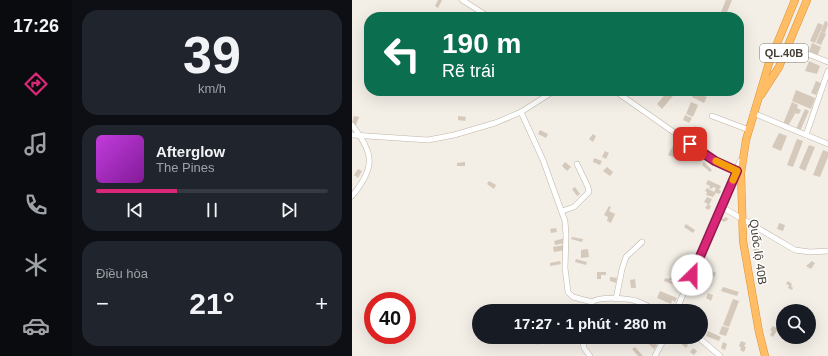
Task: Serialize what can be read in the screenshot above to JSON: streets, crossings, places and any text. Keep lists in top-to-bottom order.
{
  "streets": {
    "highway": ["QL.40B", "Quốc lộ 40B"]
  },
  "page": {
    "tabs": "17:26",
    "tile": [
      ["39", "km/h"],
      "Điều hòa"
    ],
    "turn": ["190 m", "Rẽ trái"],
    "song": ["Afterglow", "The Pines"],
    "heat": ["−", "21°", "+"],
    "limit": "40",
    "trip": "17:27 · 1 phút · 280 m"
  }
}
